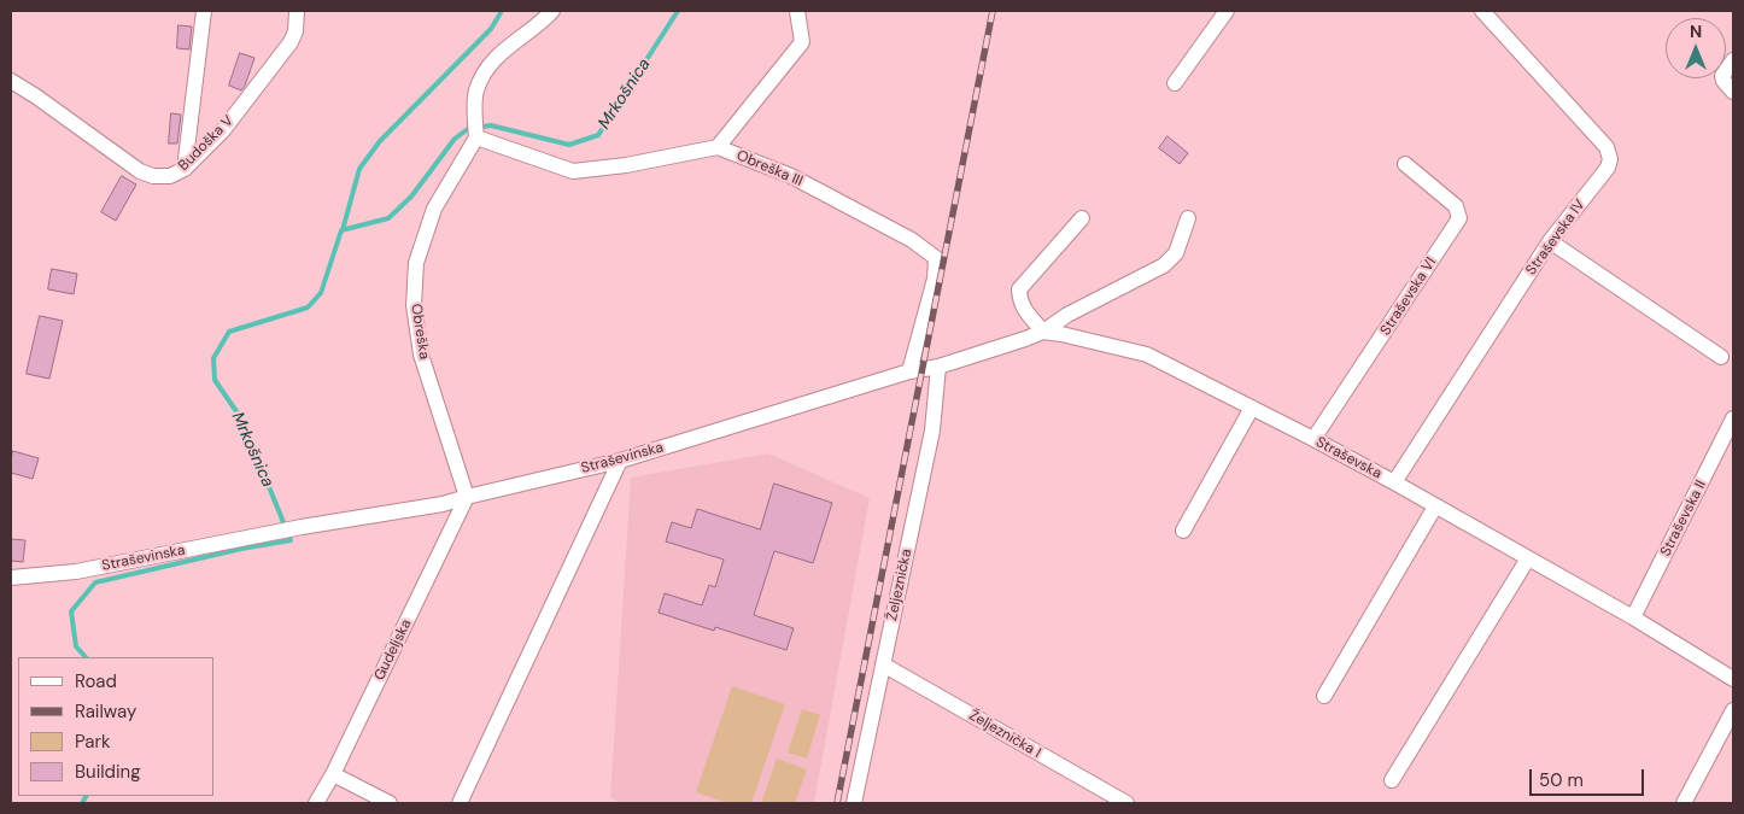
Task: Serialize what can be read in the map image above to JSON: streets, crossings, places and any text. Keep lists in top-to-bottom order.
{
  "streets": {
    "street": [
      "Budoška V",
      "Obreška III",
      "Straševska IV",
      "Straševska VI",
      "Obreška",
      "Straševinska",
      "Straševska",
      "Straševska II",
      "Željeznička",
      "Gudeljska",
      "Željeznička I"
    ]
  },
  "crossings": [
    ["Obreška III", "Obreška"],
    ["Obreška III", "Straševinska"],
    ["Straševska IV", "Straševska"],
    ["Straševska VI", "Straševska"],
    ["Obreška", "Straševinska"],
    ["Obreška", "Gudeljska"],
    ["Straševinska", "Željeznička"],
    ["Straševinska", "Gudeljska"],
    ["Straševska", "Straševska II"],
    ["Željeznička", "Željeznička I"]
  ],
  "water": ["Mrkošnica"],
  "legend": [
    "Road",
    "Railway",
    "Park",
    "Building"
  ],
  "scale_bar": "50 m",
  "north": "top"
}
